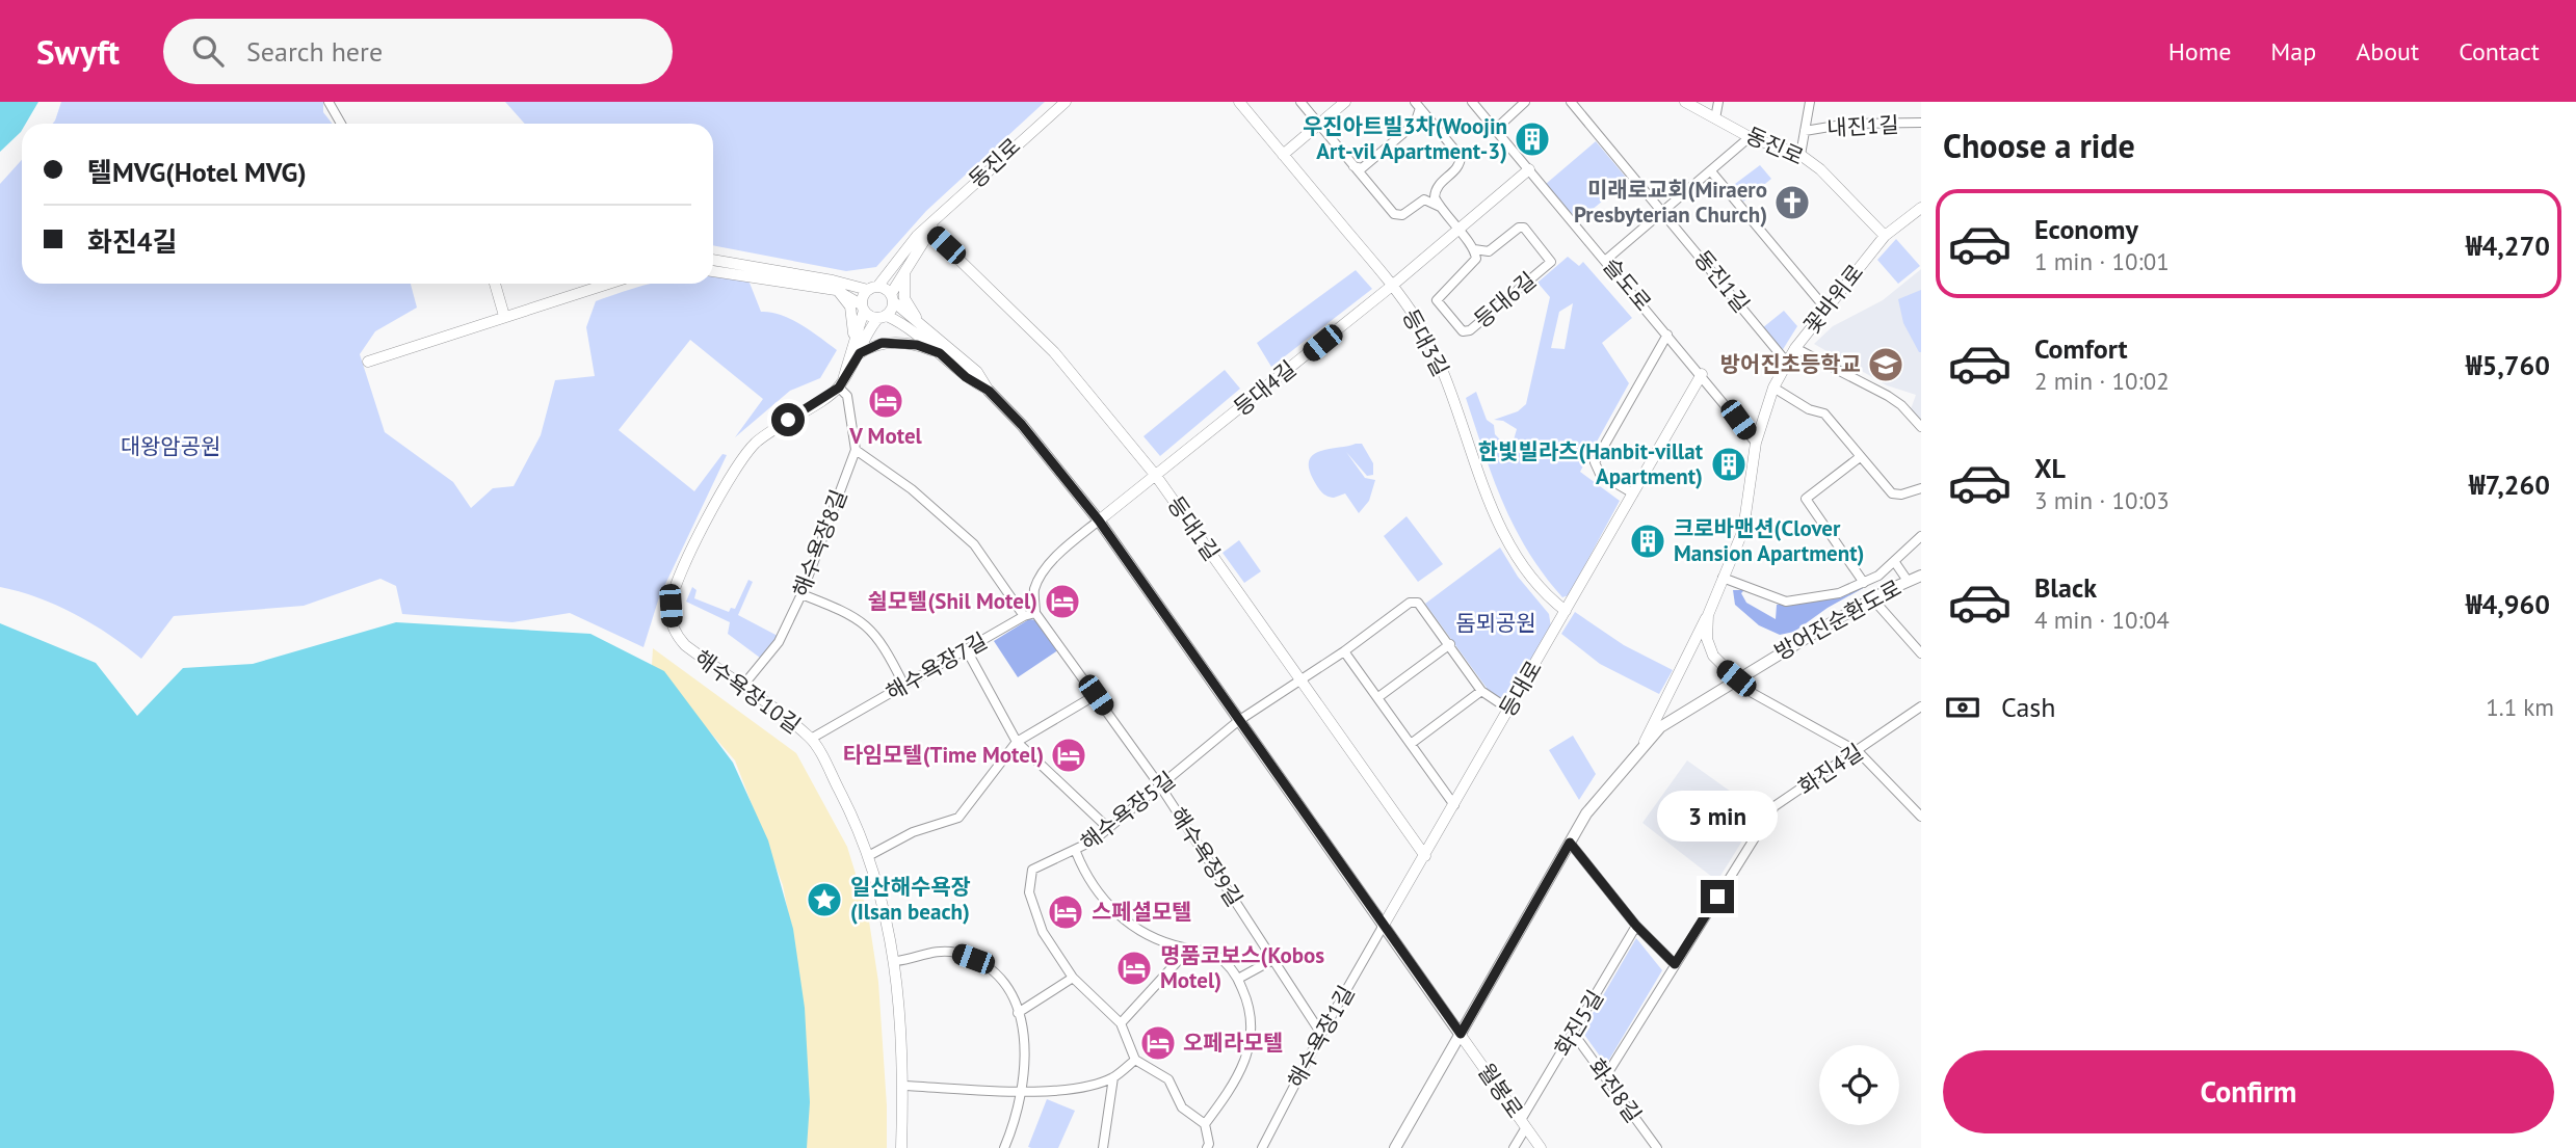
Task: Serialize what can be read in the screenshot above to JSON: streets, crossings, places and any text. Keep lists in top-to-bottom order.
{
  "streets": {
    "main road": ["방어진순환도로"],
    "street": [
      "내진1길",
      "동진로",
      "동진1길",
      "슬도로",
      "꽃바위로",
      "등대6길",
      "등대3길",
      "등대4길",
      "등대1길",
      "해수욕장8길",
      "해수욕장7길",
      "등대로",
      "해수욕장10길",
      "화진4길",
      "해수욕장5길",
      "해수욕장9길",
      "화진5길",
      "해수욕장1길",
      "월봉로",
      "화진8길"
    ]
  },
  "crossings": [
    ["동진로", "꽃바위로"],
    ["동진로", "등대1길"],
    ["동진1길", "꽃바위로"],
    ["슬도로", "꽃바위로"],
    ["슬도로", "등대4길"],
    ["슬도로", "등대로"],
    ["꽃바위로", "방어진순환도로"],
    ["등대3길", "등대4길"],
    ["등대3길", "등대로"],
    ["등대4길", "등대1길"],
    ["등대1길", "등대로"],
    ["등대1길", "해수욕장5길"],
    ["해수욕장8길", "해수욕장10길"],
    ["방어진순환도로", "월봉로"],
    ["해수욕장7길", "해수욕장10길"],
    ["해수욕장7길", "해수욕장9길"],
    ["등대로", "해수욕장1길"],
    ["화진4길", "화진8길"],
    ["해수욕장5길", "해수욕장9길"],
    ["해수욕장9길", "해수욕장1길"],
    ["화진5길", "월봉로"],
    ["화진5길", "화진8길"]
  ],
  "parks": ["대왕암공원", "돔뫼공원"],
  "places": {
    "building": ["우진아트빌3차(Woojin Art-vil Apartment-3)", "한빛빌라츠(Hanbit-villat Apartment)", "크로바맨션(Clover Mansion Apartment)"],
    "church": ["미래로교회(Miraero Presbyterian Church)"],
    "school or university": ["방어진초등학교"],
    "hotel": [
      "V Motel",
      "쉴모텔(Shil Motel)",
      "타임모텔(Time Motel)",
      "스페셜모텔",
      "명품코보스(Kobos Motel)",
      "오페라모텔"
    ],
    "place": ["일산해수욕장 (Ilsan beach)"]
  },
  "page": {
    "header": "Swyft",
    "search": "Search here",
    "nav": [
      "Home",
      "Map",
      "About",
      "Contact"
    ],
    "heading": "Choose a ride",
    "banner": ["텔MVG(Hotel MVG)", "화진4길"],
    "list": [
      {
        "name": "Economy",
        "note": "1 min · 10:01",
        "value": "₩4,270"
      },
      {
        "name": "Comfort",
        "note": "2 min · 10:02",
        "value": "₩5,760"
      },
      {
        "name": "XL",
        "note": "3 min · 10:03",
        "value": "₩7,260"
      },
      {
        "name": "Black",
        "note": "4 min · 10:04",
        "value": "₩4,960"
      }
    ],
    "pay": ["Cash", "1.1 km"],
    "bubble": "3 min",
    "buttons": "Confirm"
  }
}
